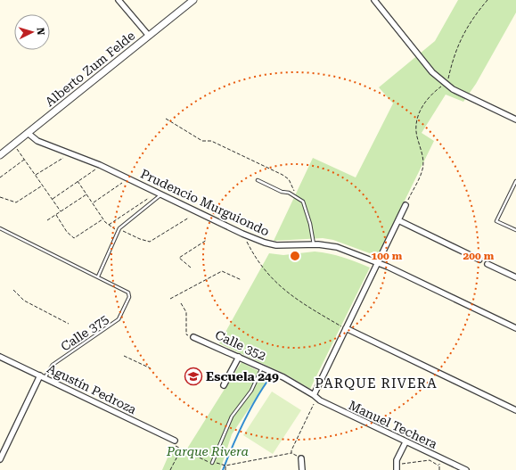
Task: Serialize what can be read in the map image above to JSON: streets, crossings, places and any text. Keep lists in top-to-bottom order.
{
  "streets": {
    "street": [
      "Alberto Zum Felde",
      "Prudencio Murguiondo",
      "Calle 352",
      "Agustín Pedroza",
      "Manuel Techera"
    ],
    "lane": ["Calle 375"]
  },
  "crossings": [
    ["Alberto Zum Felde", "Prudencio Murguiondo"],
    ["Calle 375", "Agustín Pedroza"],
    ["Calle 352", "Manuel Techera"]
  ],
  "districts": ["PARQUE RIVERA"],
  "parks": ["Parque Rivera"],
  "places": {
    "school or university": ["Escuela 249"]
  },
  "north": "right",
  "rings": ["100 m", "200 m"]
}
